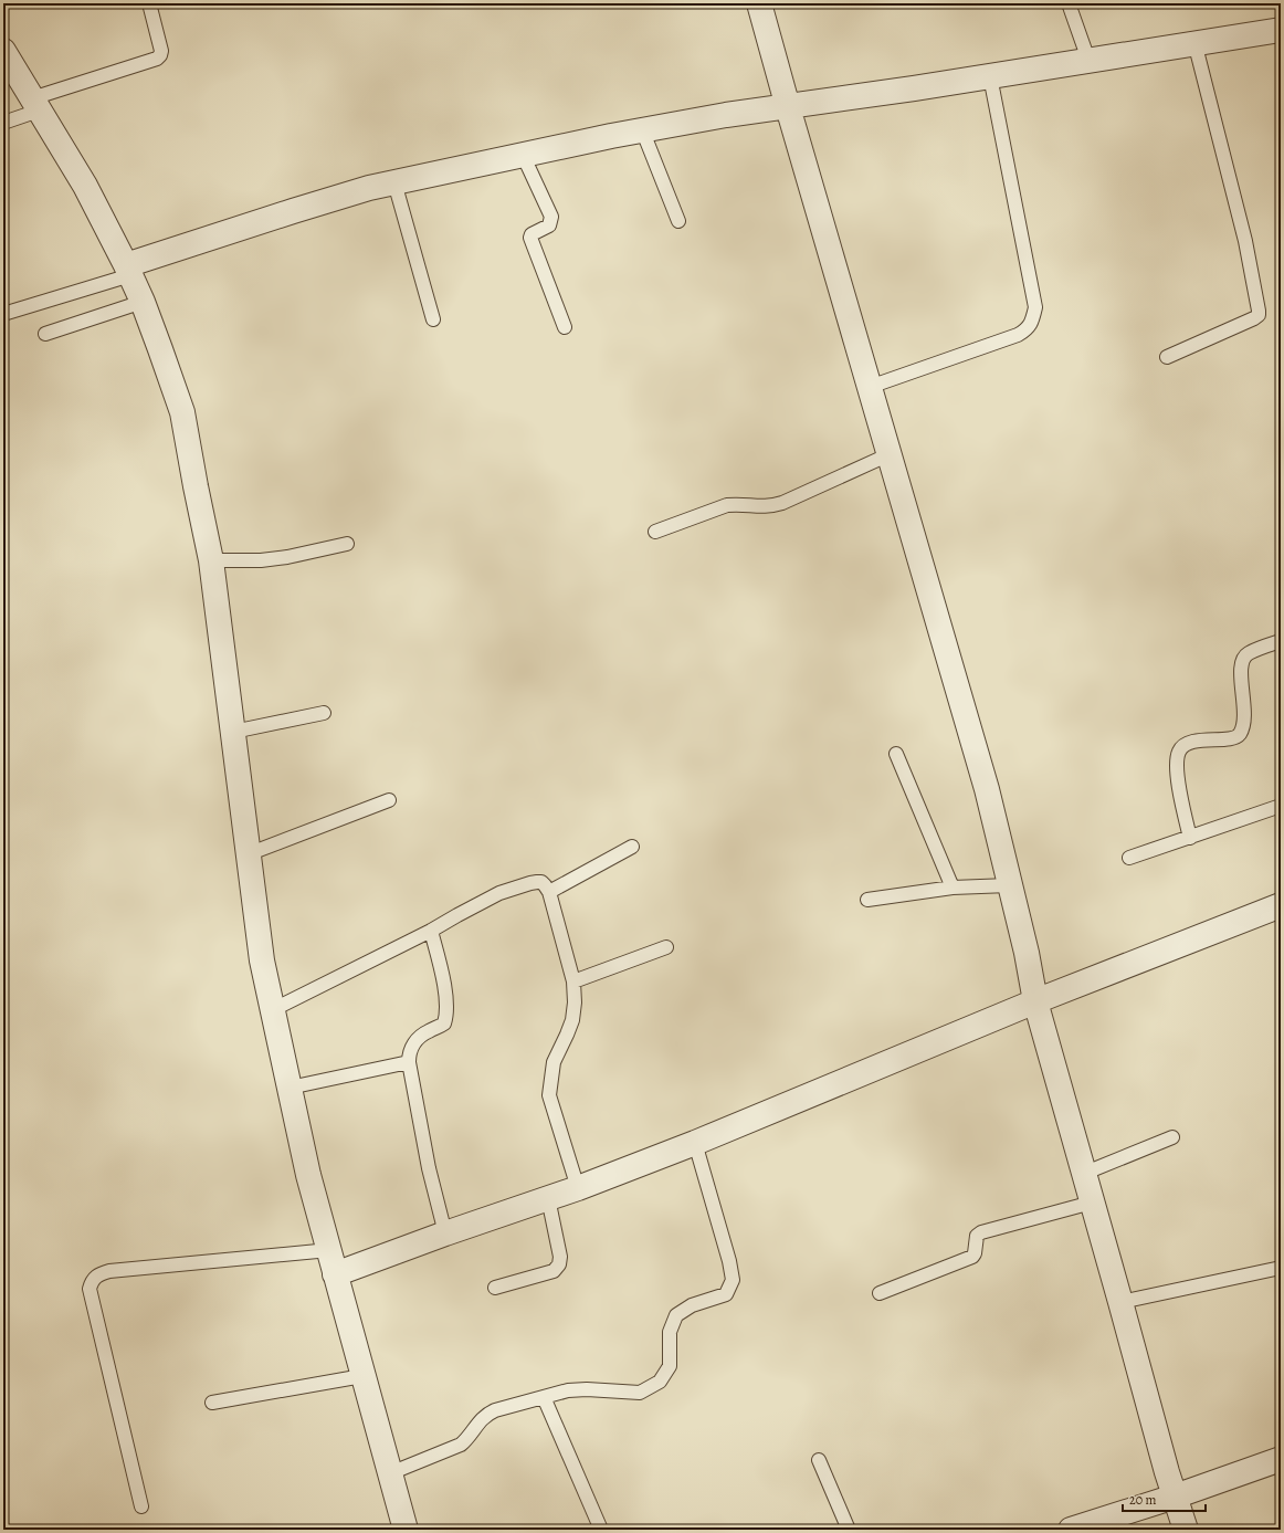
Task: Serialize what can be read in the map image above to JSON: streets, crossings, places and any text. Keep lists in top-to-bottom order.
{
  "scale_bar": "20 m"
}
